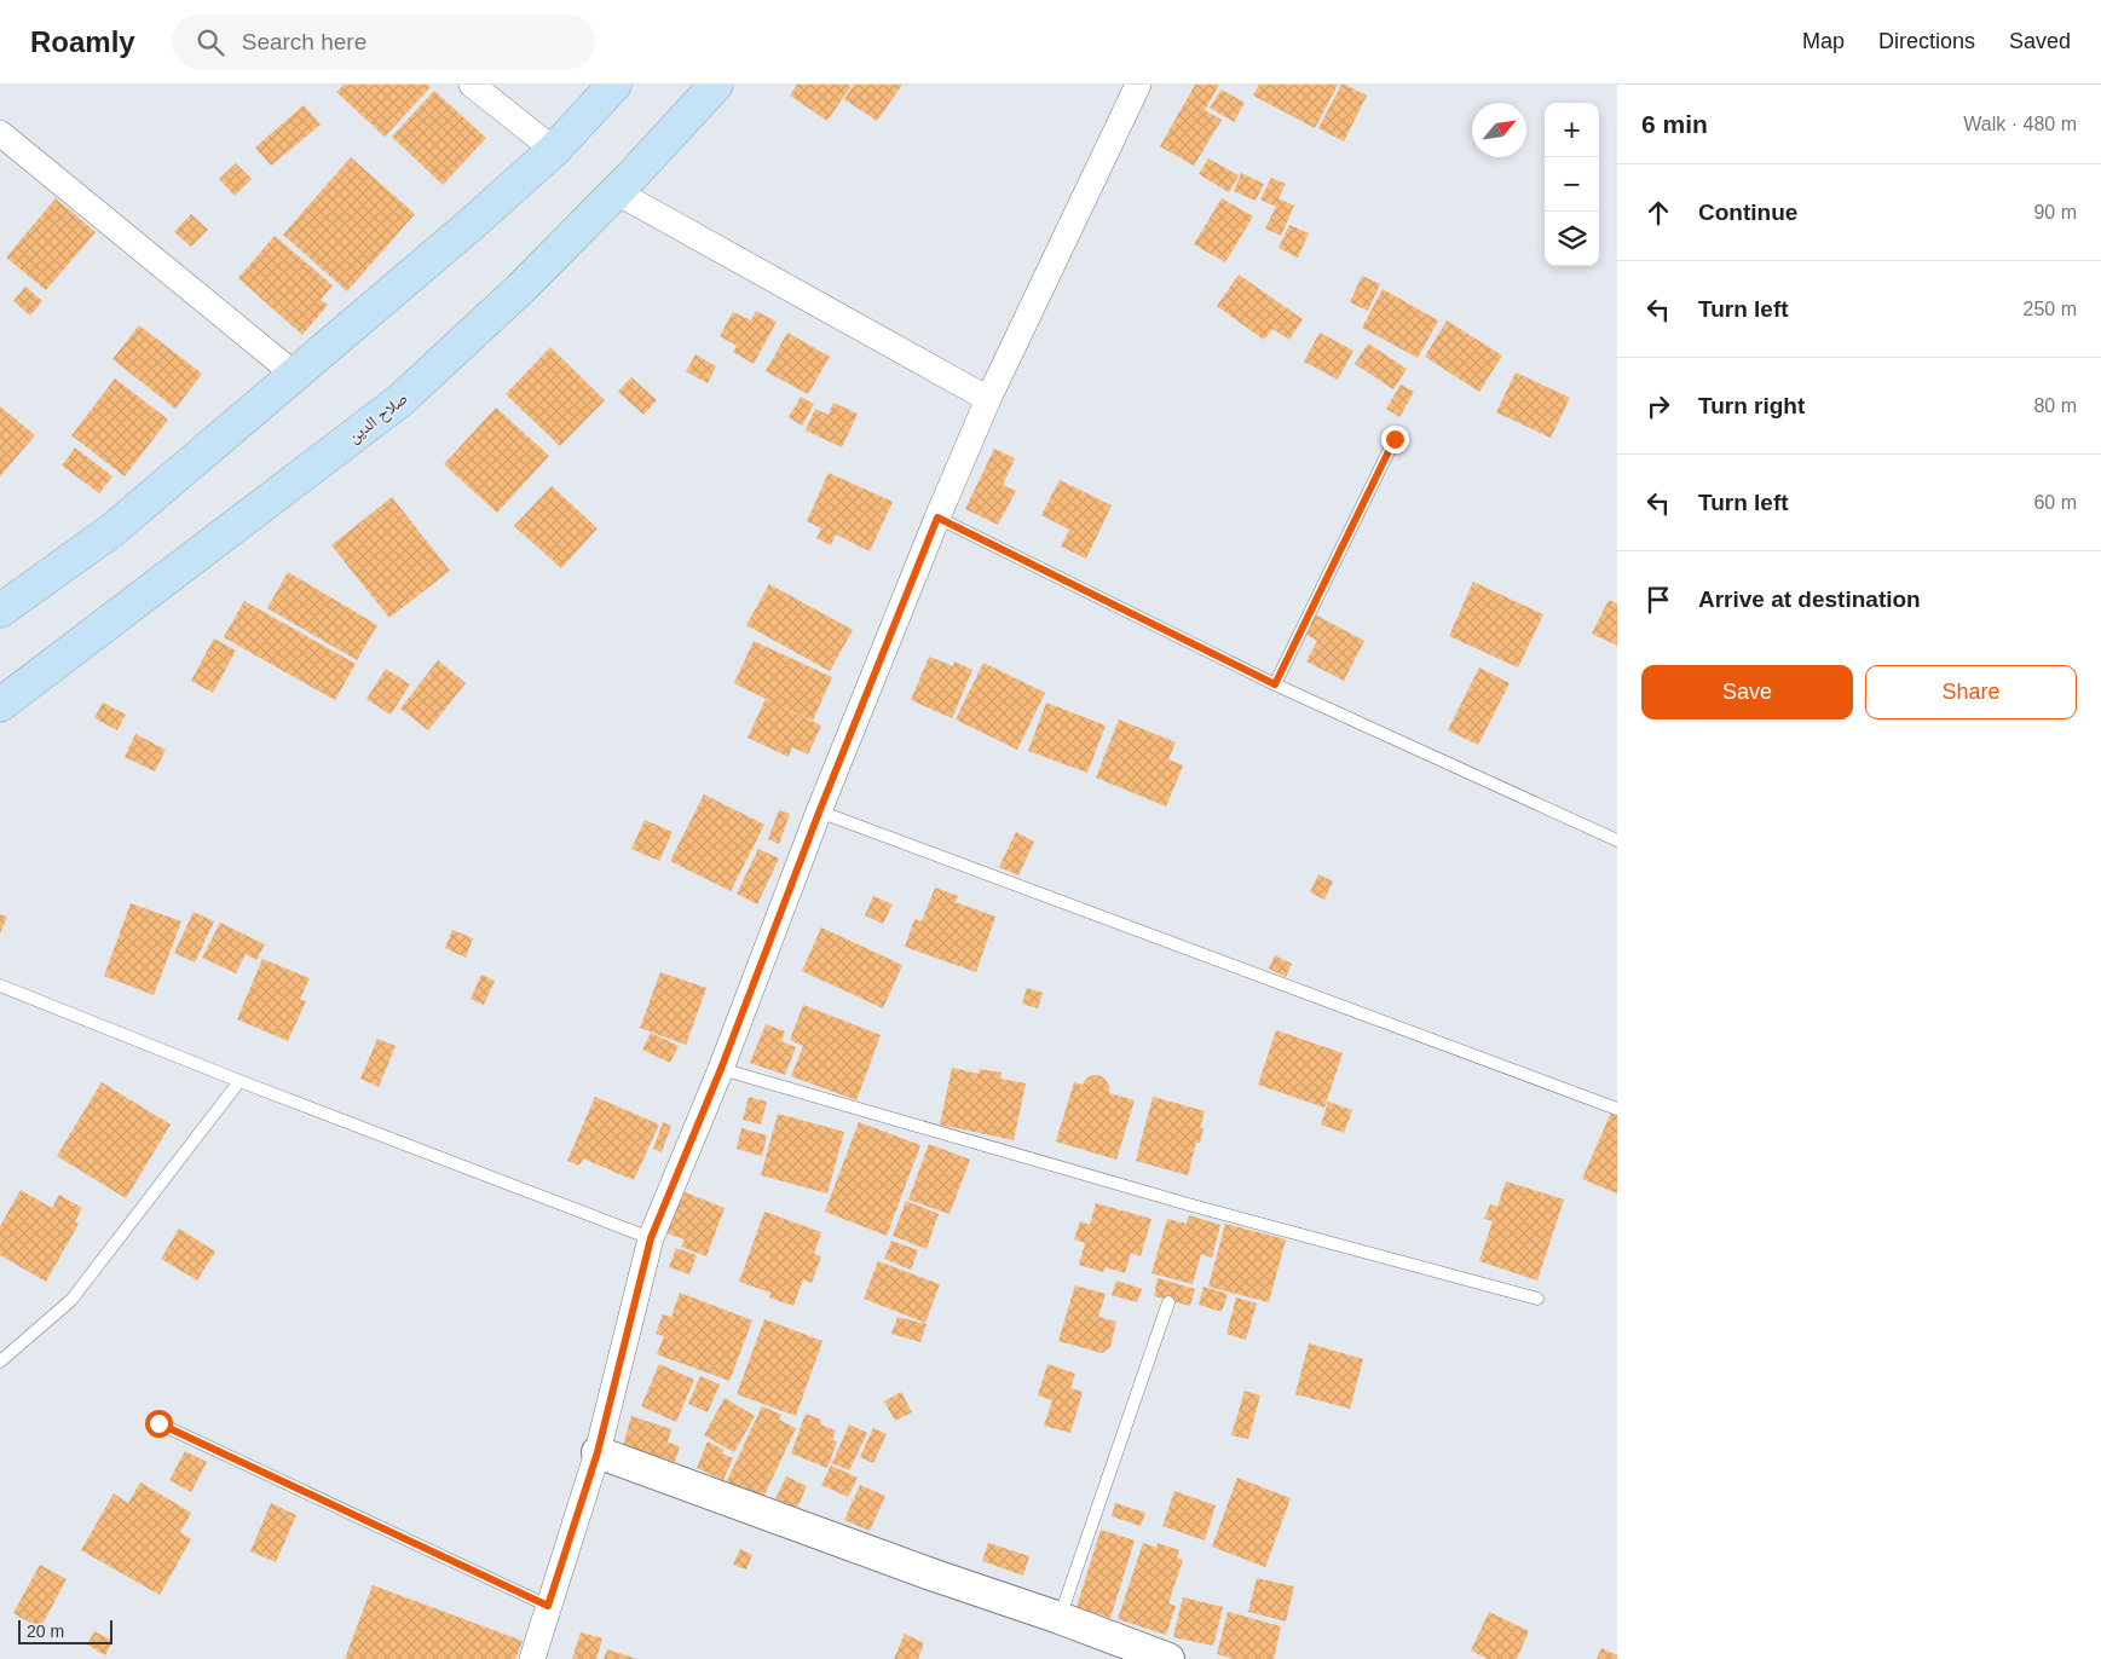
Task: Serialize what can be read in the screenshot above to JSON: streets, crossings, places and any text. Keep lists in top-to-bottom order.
{
  "streets": {
    "highway": ["صلاح الدين"]
  },
  "scale_bar": "20 m",
  "north": "top right",
  "page": {
    "header": "Roamly",
    "search": "Search here",
    "nav": ["Map", "Directions", "Saved"],
    "heading": ["6 min", "Walk · 480 m"],
    "map_buttons": ["+", "−"],
    "list": [
      ["Continue", "90 m"],
      ["Turn left", "250 m"],
      ["Turn right", "80 m"],
      ["Turn left", "60 m"],
      "Arrive at destination"
    ],
    "buttons": ["Save", "Share"],
    "scale": "20 m"
  }
}
